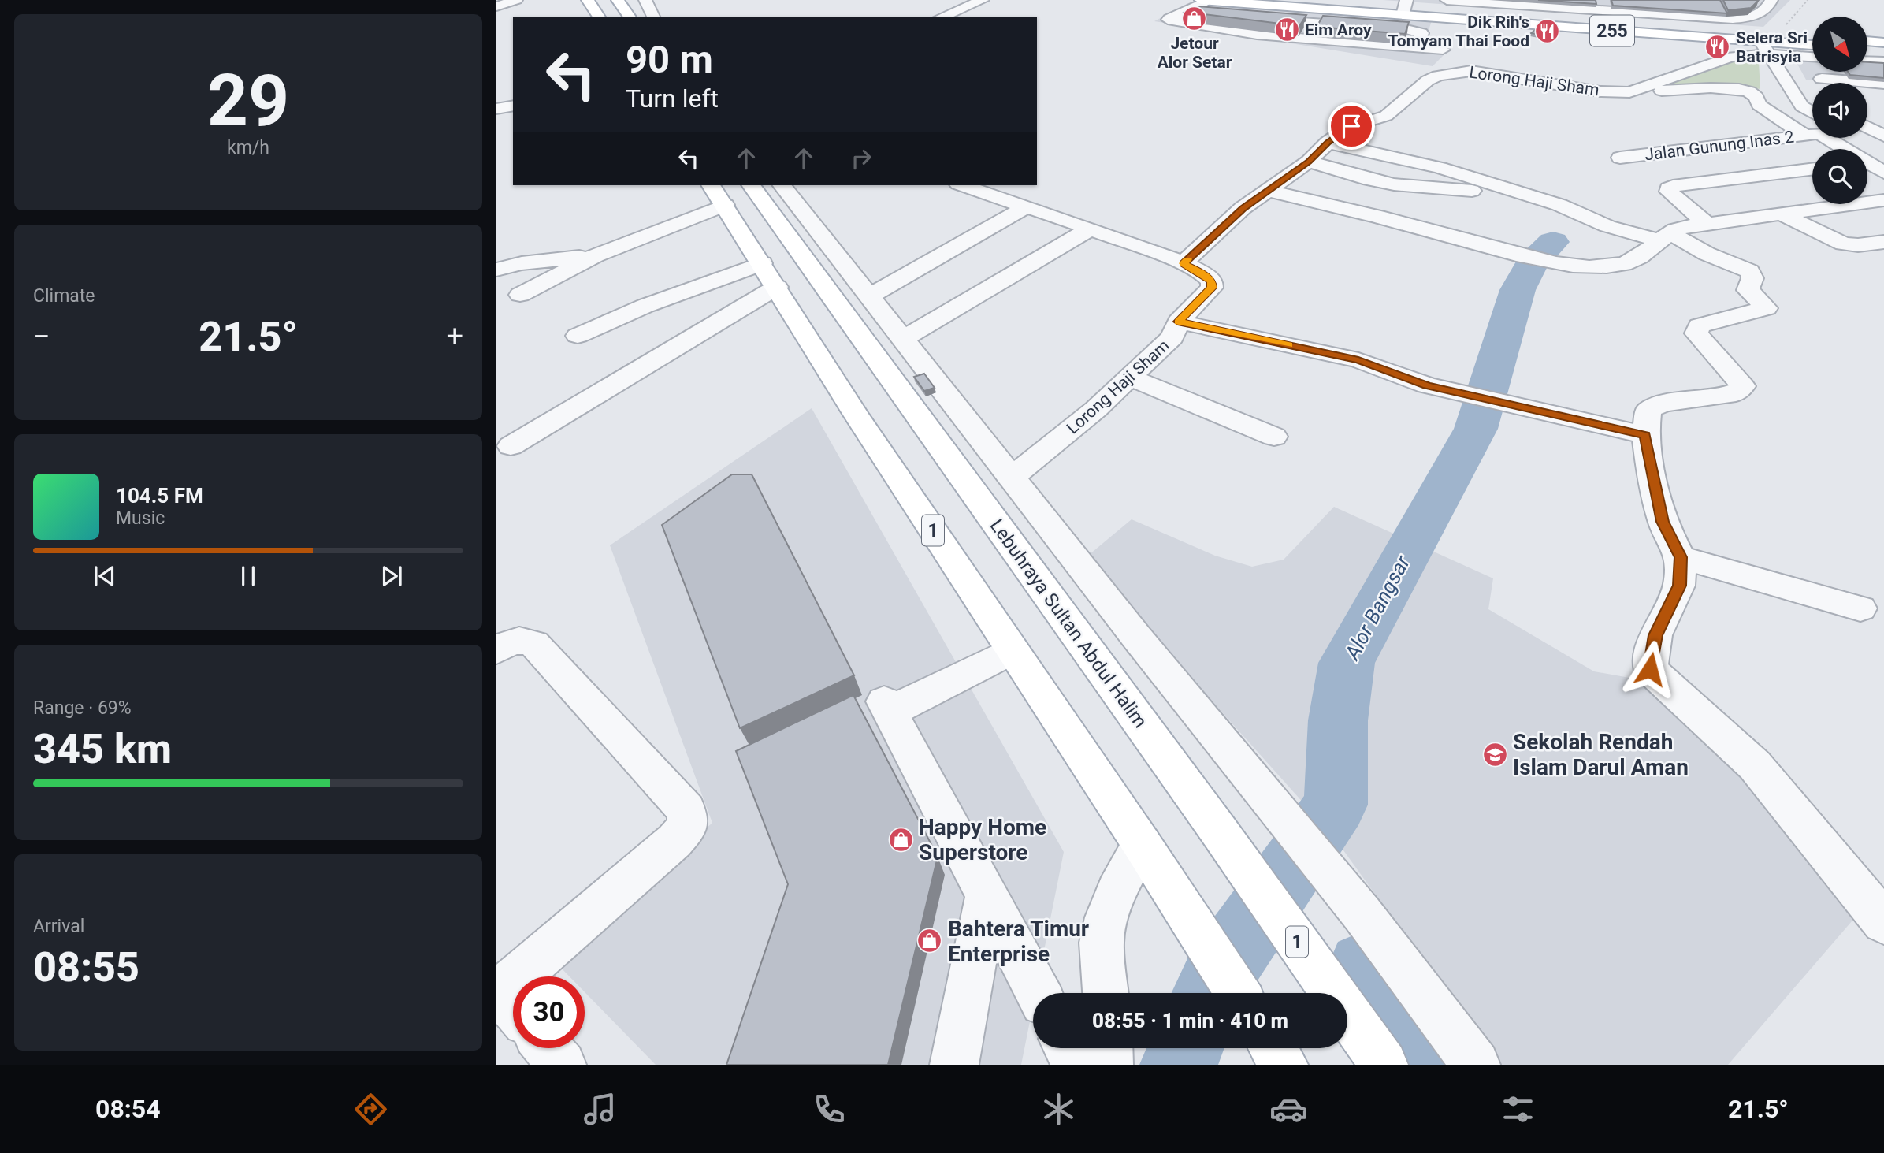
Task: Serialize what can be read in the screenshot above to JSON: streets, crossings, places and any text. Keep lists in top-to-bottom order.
{
  "streets": {
    "main road": ["255", "1", "Lebuhraya Sultan Abdul Halim"],
    "street": ["Lorong Haji Sham", "Jalan Gunung Inas 2"]
  },
  "crossings": [
    ["255", "Lorong Haji Sham"]
  ],
  "water": ["Alor Bangsar"],
  "places": {
    "shop": ["Jetour Alor Setar", "Happy Home Superstore", "Bahtera Timur Enterprise"],
    "restaurant": ["Eim Aroy", "Dik Rih's Tomyam Thai Food", "Selera Sri Batrisyia"],
    "school or university": ["Sekolah Rendah Islam Darul Aman"]
  },
  "north": "bottom right",
  "page": {
    "tile": [
      ["29", "km/h"],
      "Climate",
      ["Range · 69%", "345 km"],
      ["Arrival", "08:55"]
    ],
    "turn": ["90 m", "Turn left"],
    "heat": ["−", "21.5°", "+"],
    "song": ["104.5 FM", "Music"],
    "limit": "30",
    "trip": "08:55 · 1 min · 410 m",
    "tabs": ["08:54", "21.5°"]
  }
}
